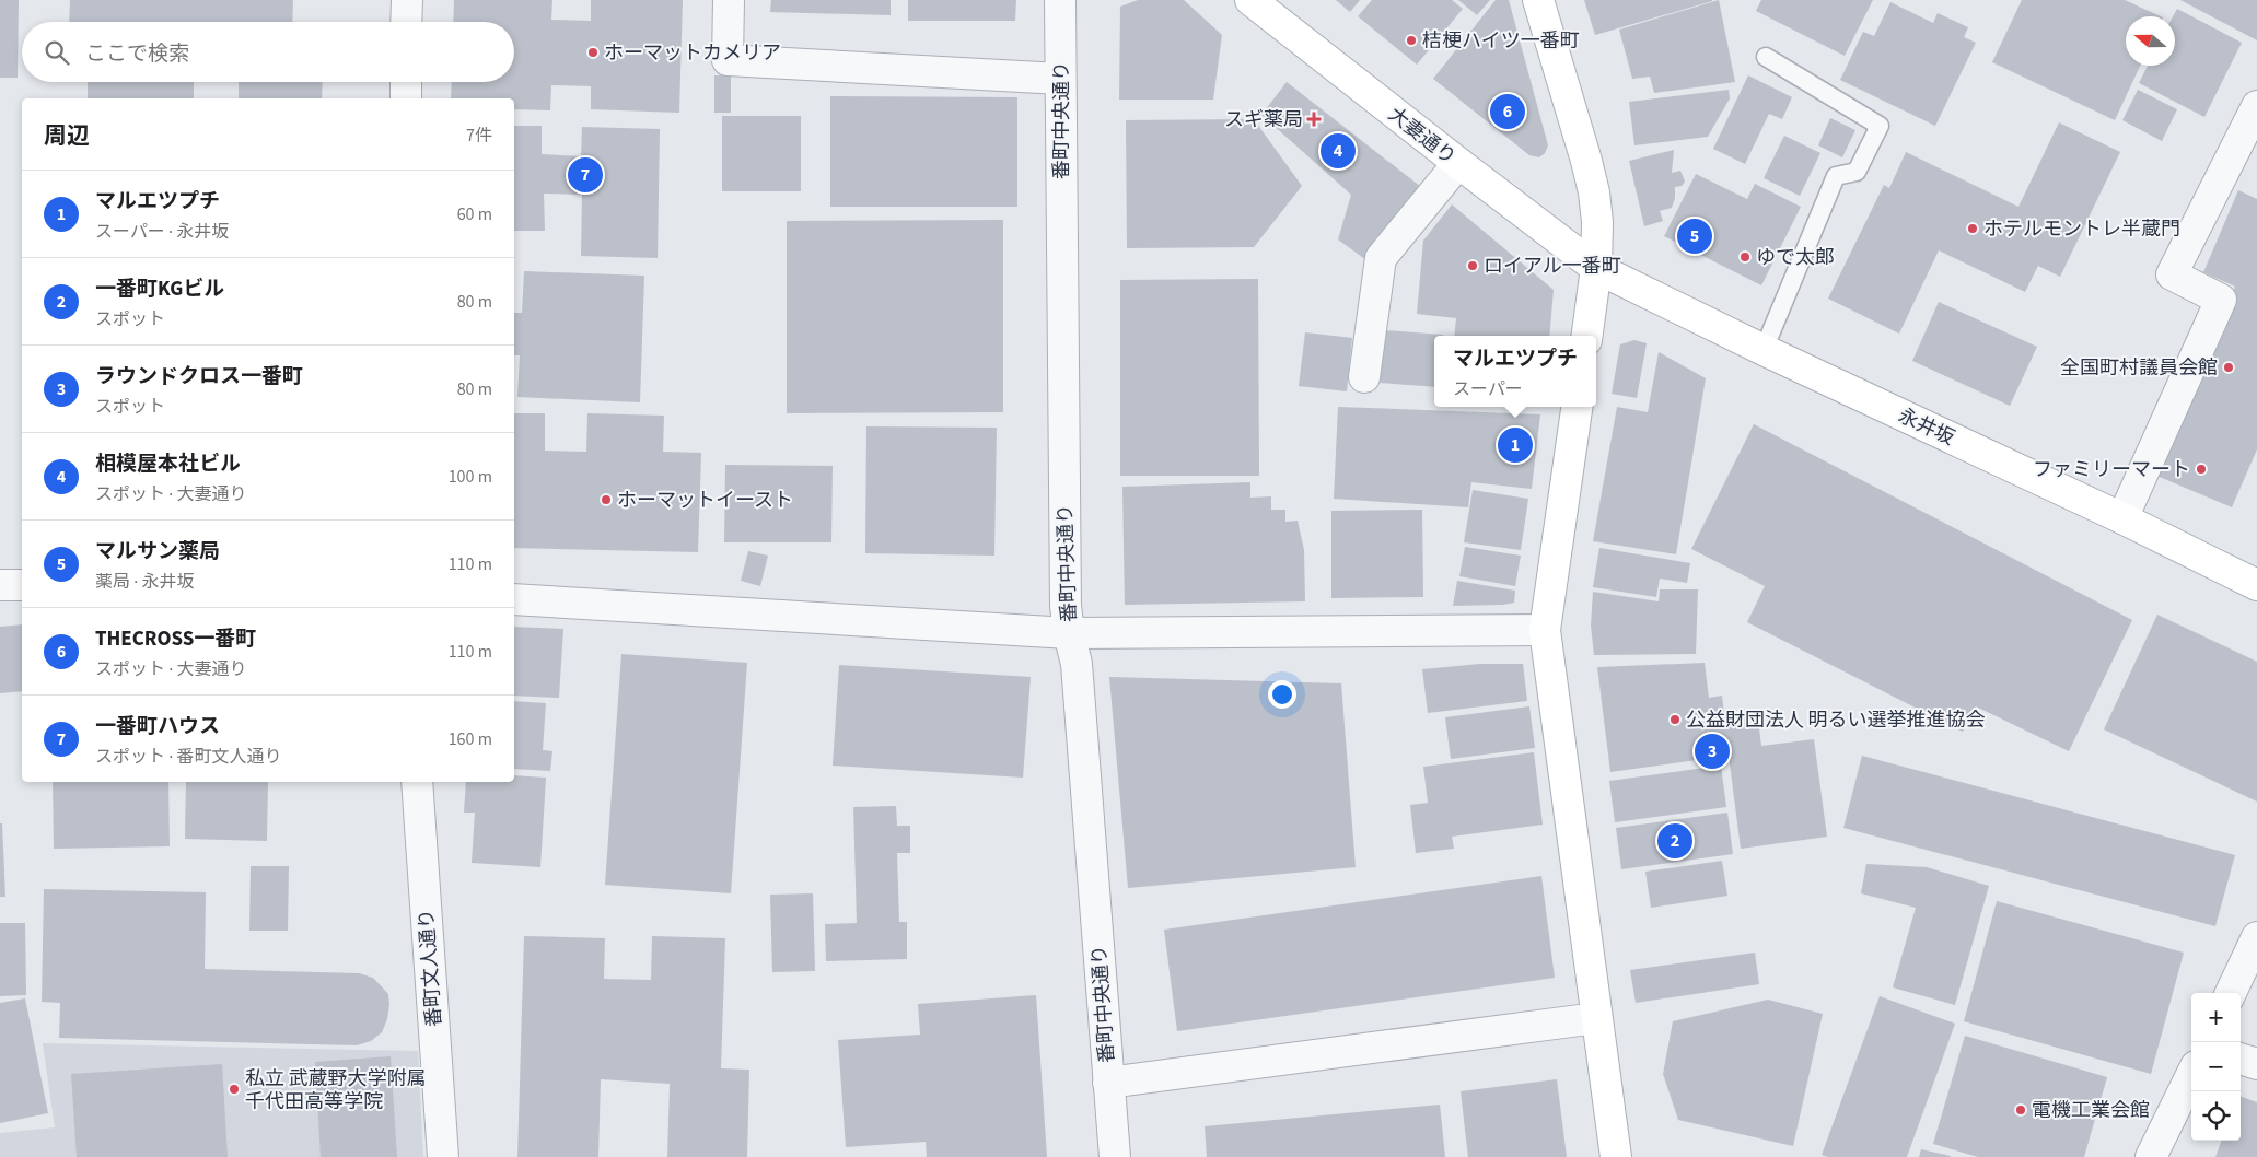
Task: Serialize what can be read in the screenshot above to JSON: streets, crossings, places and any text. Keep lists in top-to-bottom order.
{
  "streets": {
    "street": [
      "番町中央通り",
      "大妻通り",
      "永井坂",
      "番町文人通り"
    ]
  },
  "crossings": [
    ["大妻通り", "永井坂"]
  ],
  "places": {
    "other": [
      "桔梗ハイツ一番町",
      "ホーマットカメリア",
      "ホテルモントレ半蔵門",
      "ゆで太郎",
      "ロイアル一番町",
      "全国町村議員会館",
      "ファミリーマート",
      "ホーマットイースト",
      "公益財団法人 明るい選挙推進協会",
      "私立 武蔵野大学附属 千代田高等学院",
      "電機工業会館"
    ],
    "health": ["スギ薬局"]
  },
  "north": "left",
  "page": {
    "search": "ここで検索",
    "pins": [
      "6",
      "4",
      "7",
      "5",
      "1",
      "3",
      "2"
    ],
    "heading": ["周辺", "7件"],
    "list": [
      {
        "mark": "1",
        "name": "マルエツプチ",
        "note": "スーパー · 永井坂",
        "value": "60 m"
      },
      {
        "mark": "2",
        "name": "一番町KGビル",
        "note": "スポット",
        "value": "80 m"
      },
      {
        "mark": "3",
        "name": "ラウンドクロス一番町",
        "note": "スポット",
        "value": "80 m"
      },
      {
        "mark": "4",
        "name": "相模屋本社ビル",
        "note": "スポット · 大妻通り",
        "value": "100 m"
      },
      {
        "mark": "5",
        "name": "マルサン薬局",
        "note": "薬局 · 永井坂",
        "value": "110 m"
      },
      {
        "mark": "6",
        "name": "THECROSS一番町",
        "note": "スポット · 大妻通り",
        "value": "110 m"
      },
      {
        "mark": "7",
        "name": "一番町ハウス",
        "note": "スポット · 番町文人通り",
        "value": "160 m"
      }
    ],
    "popup": ["マルエツプチ", "スーパー"],
    "map_buttons": ["+", "−"]
  }
}
